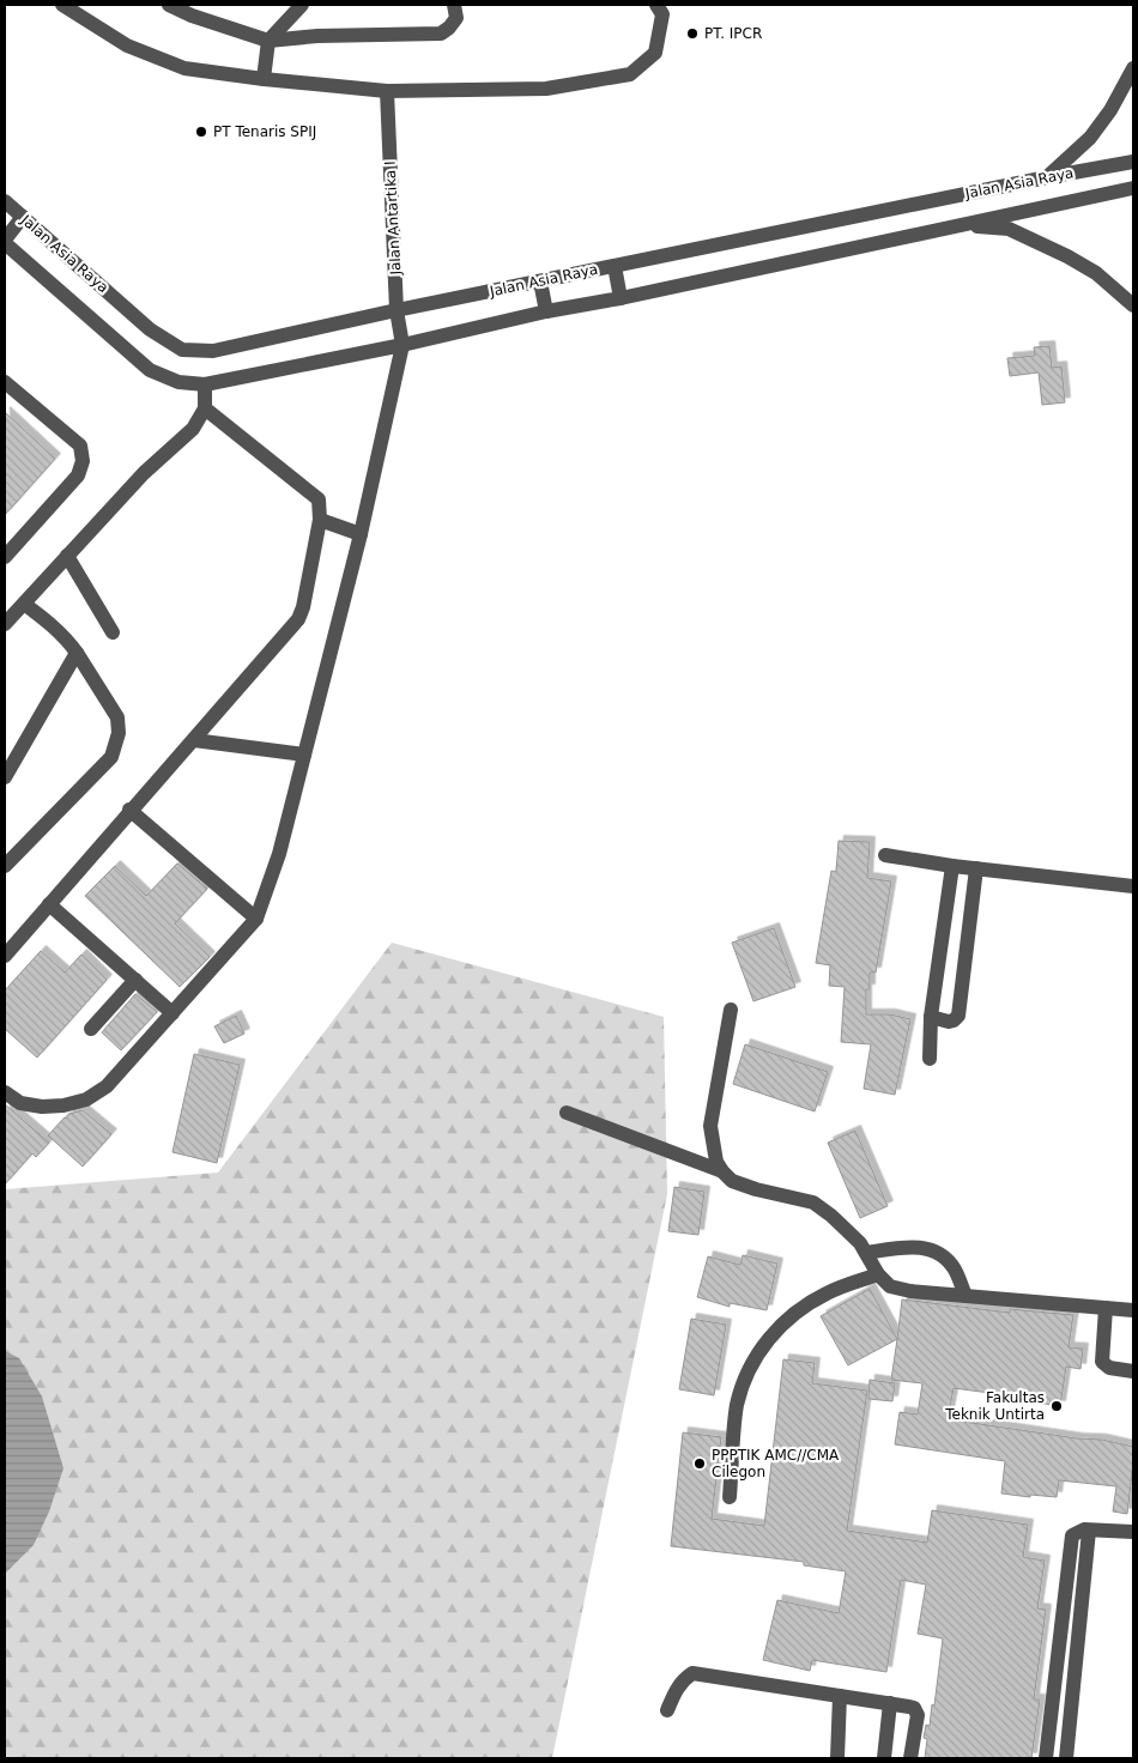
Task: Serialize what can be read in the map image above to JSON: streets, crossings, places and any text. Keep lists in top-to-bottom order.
{
  "streets": {
    "lane": ["Jalan Asia Raya", "Jalan Antartika I"]
  },
  "crossings": [
    ["Jalan Asia Raya", "Jalan Antartika I"]
  ],
  "places": [
    "PT. IPCR",
    "PT Tenaris SPIJ",
    "Fakultas Teknik Untirta",
    "PPPTIK AMC//CMA Cilegon"
  ]
}
